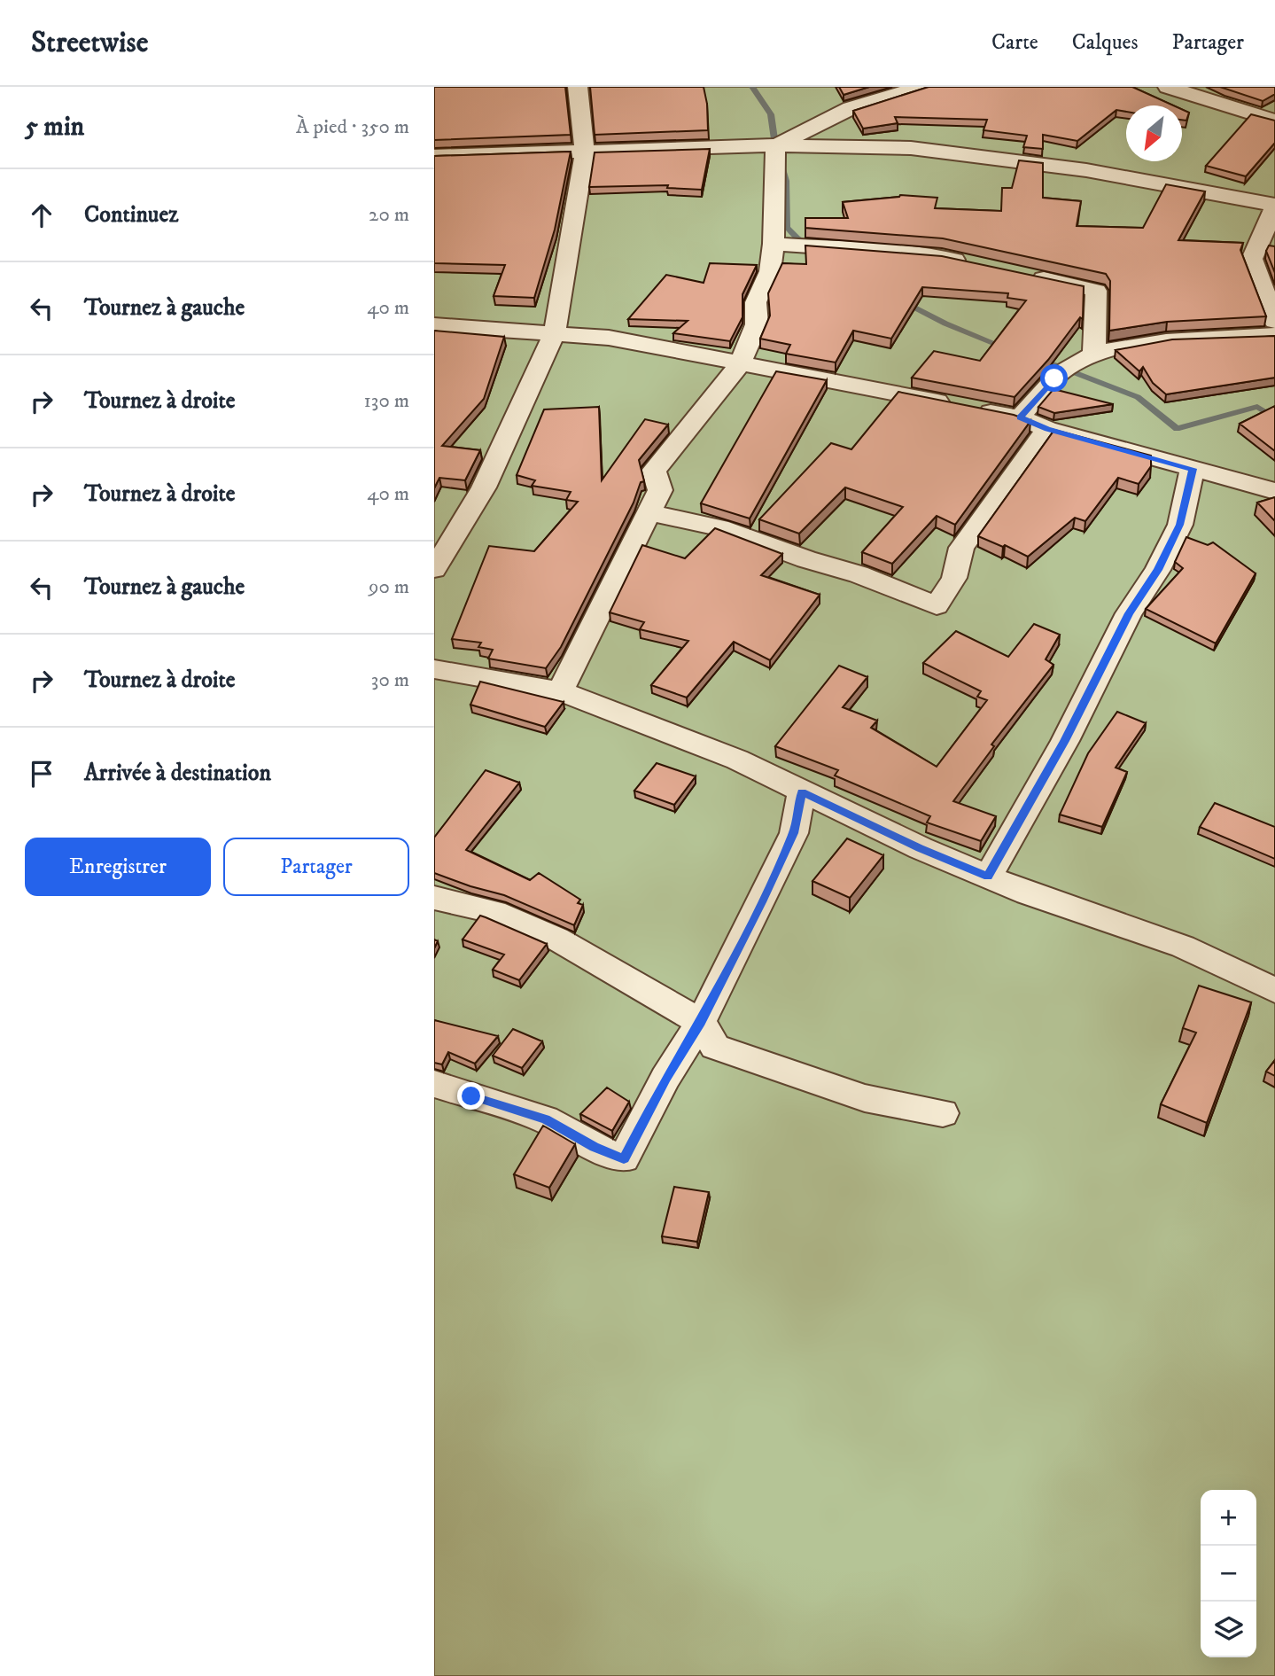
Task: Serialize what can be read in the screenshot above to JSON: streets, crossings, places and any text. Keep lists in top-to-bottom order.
{
  "north": "bottom left",
  "page": {
    "header": "Streetwise",
    "nav": ["Carte", "Calques", "Partager"],
    "heading": ["5 min", "À pied · 350 m"],
    "list": [
      ["Continuez", "20 m"],
      ["Tournez à gauche", "40 m"],
      ["Tournez à droite", "130 m"],
      ["Tournez à droite", "40 m"],
      ["Tournez à gauche", "90 m"],
      ["Tournez à droite", "30 m"],
      "Arrivée à destination"
    ],
    "buttons": ["Enregistrer", "Partager"],
    "map_buttons": ["+", "−"]
  }
}
